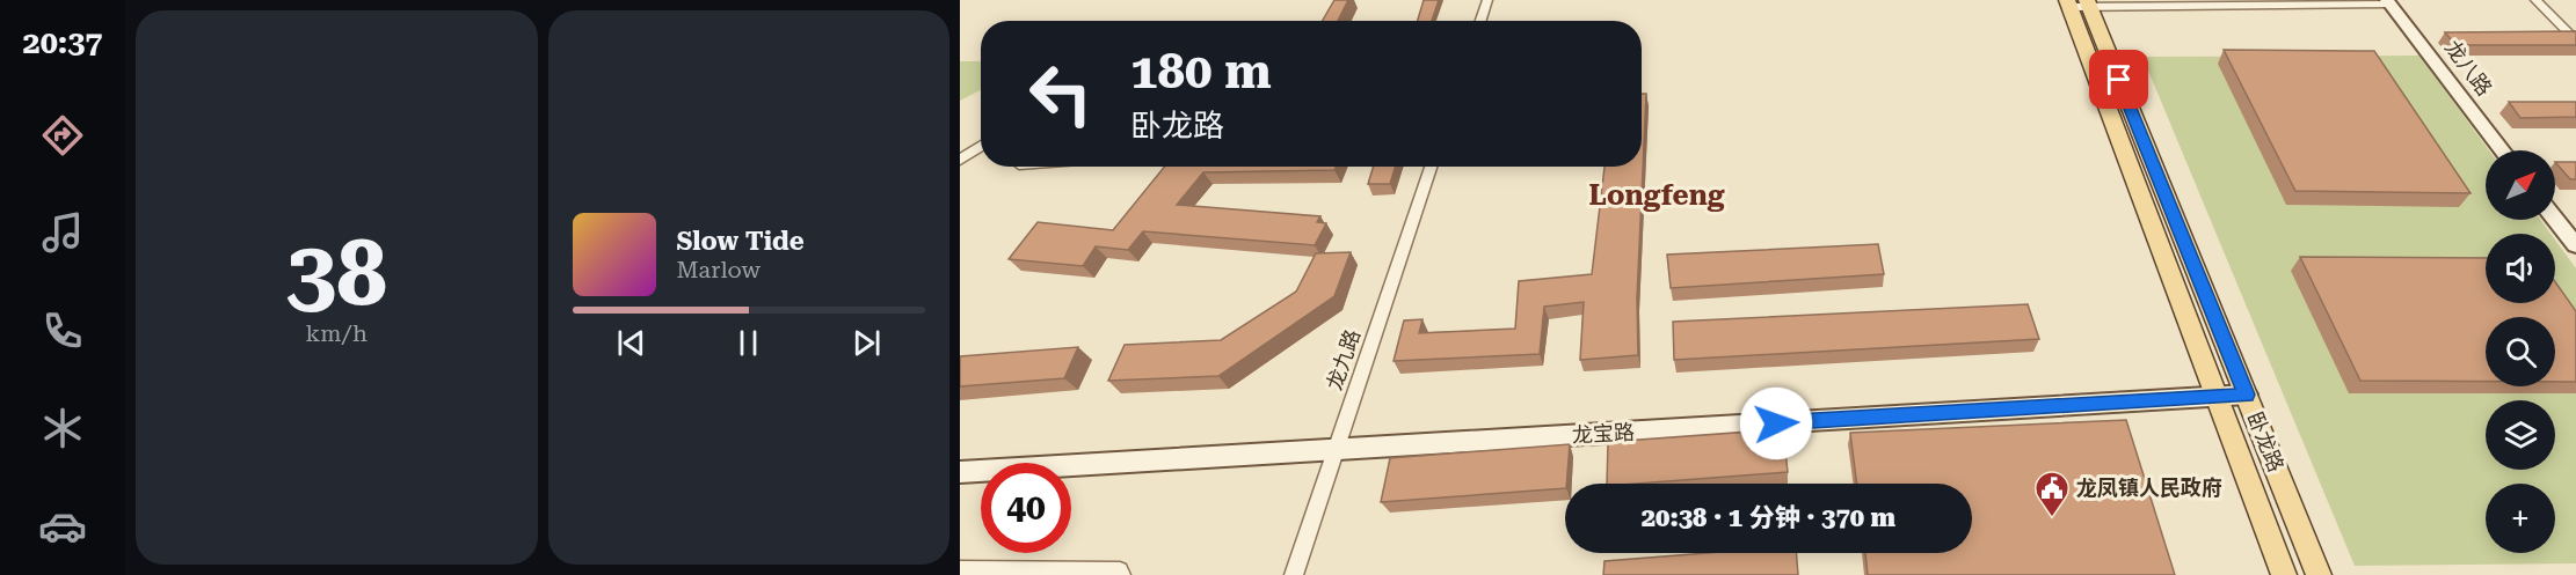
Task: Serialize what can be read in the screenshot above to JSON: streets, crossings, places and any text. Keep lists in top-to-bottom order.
{
  "streets": {
    "main road": ["卧龙路"],
    "street": ["龙八路", "龙九路", "龙宝路"]
  },
  "crossings": [
    ["龙九路", "龙宝路"],
    ["龙宝路", "卧龙路"]
  ],
  "districts": ["Longfeng"],
  "places": {
    "public building": ["龙凤镇人民政府"]
  },
  "north": "top right",
  "page": {
    "tabs": "20:37",
    "tile": ["38", "km/h"],
    "turn": ["180 m", "卧龙路"],
    "map_buttons": "+",
    "song": ["Slow Tide", "Marlow"],
    "limit": "40",
    "trip": "20:38 · 1 分钟 · 370 m"
  }
}
